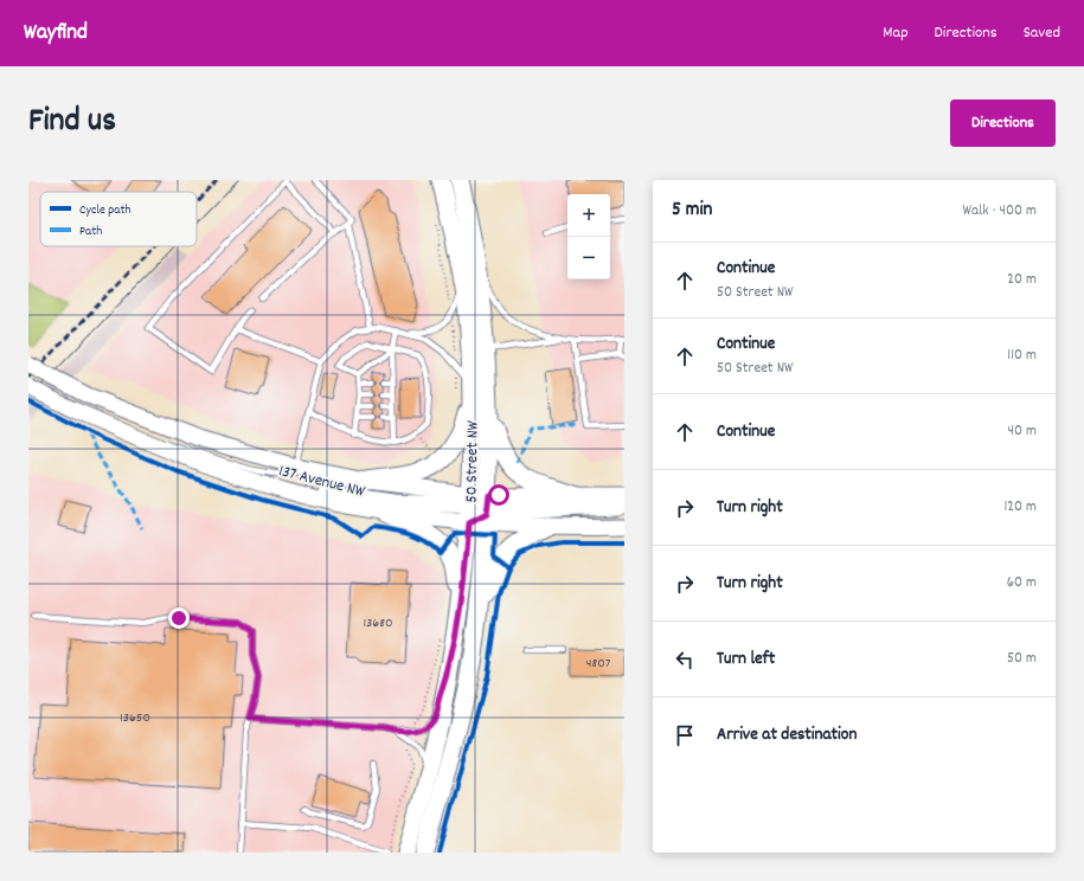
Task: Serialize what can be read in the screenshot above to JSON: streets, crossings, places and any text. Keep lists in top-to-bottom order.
{
  "streets": {
    "main road": ["50 Street NW", "137 Avenue NW"]
  },
  "crossings": [
    ["50 Street NW", "137 Avenue NW"]
  ],
  "house_numbers": ["13680", "4807", "13650"],
  "legend": ["Cycle path", "Path"],
  "page": {
    "header": "Wayfind",
    "nav": ["Map", "Directions", "Saved"],
    "title": "Find us",
    "buttons": "Directions",
    "heading": ["5 min", "Walk · 400 m"],
    "map_buttons": ["+", "−"],
    "list": [
      ["Continue", "50 Street NW", "20 m"],
      ["Continue", "50 Street NW", "110 m"],
      ["Continue", "40 m"],
      ["Turn right", "120 m"],
      ["Turn right", "60 m"],
      ["Turn left", "50 m"],
      "Arrive at destination"
    ]
  }
}
